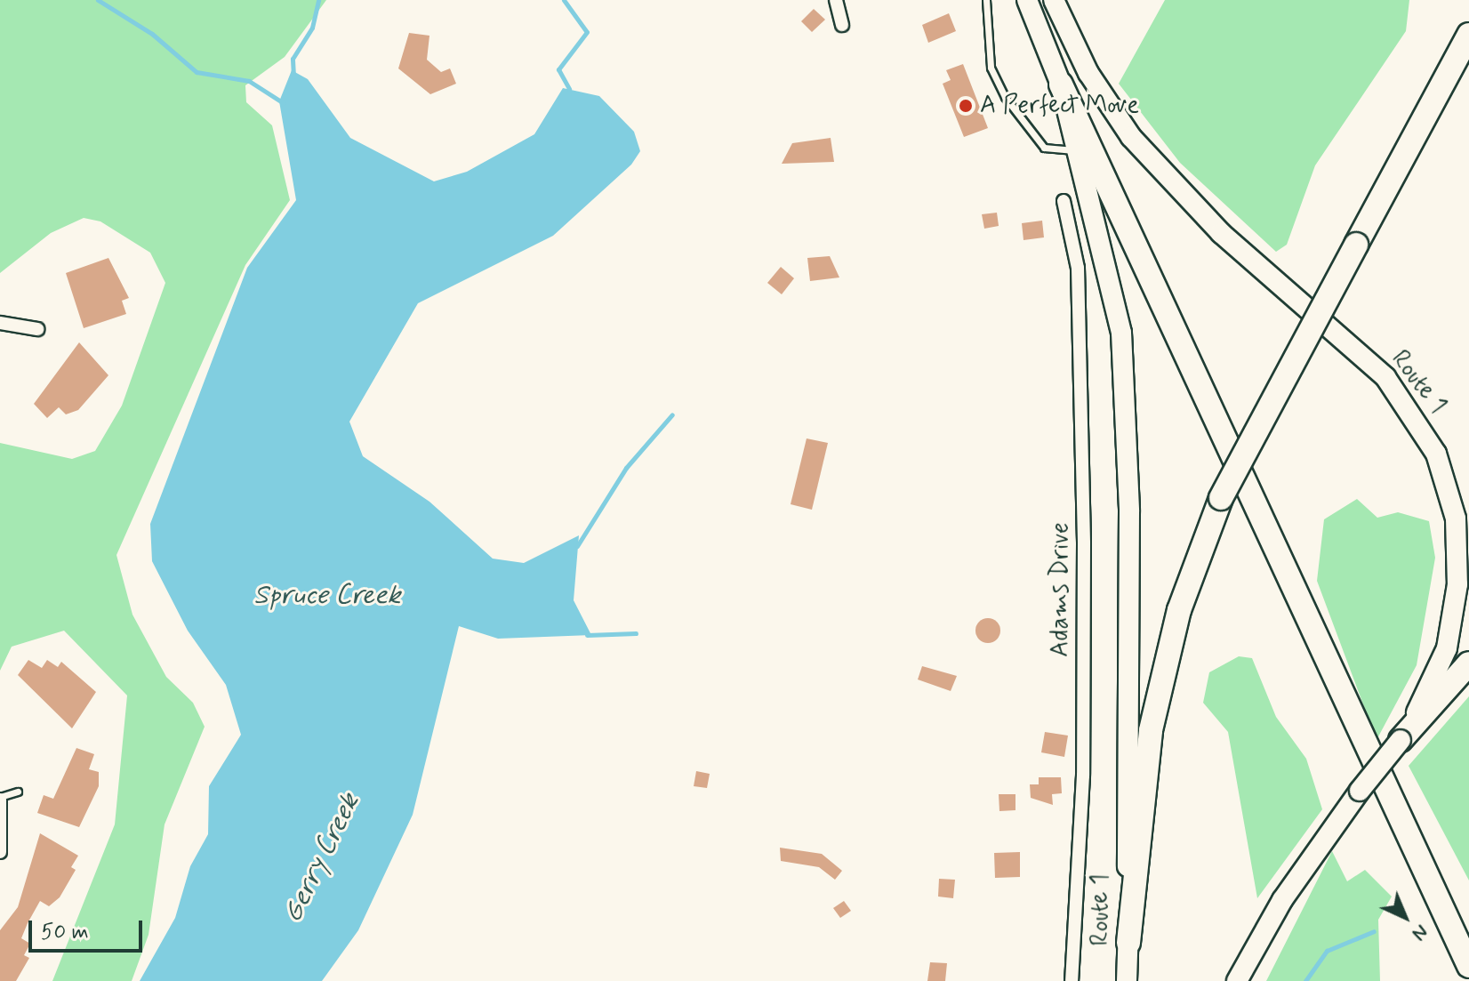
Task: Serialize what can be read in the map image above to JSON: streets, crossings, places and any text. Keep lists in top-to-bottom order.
{
  "streets": {
    "main road": ["Route 1"],
    "street": ["Adams Drive"]
  },
  "water": ["Spruce Creek", "Gerry Creek"],
  "places": ["A Perfect Move"],
  "scale_bar": "50 m",
  "north": "bottom right"
}
